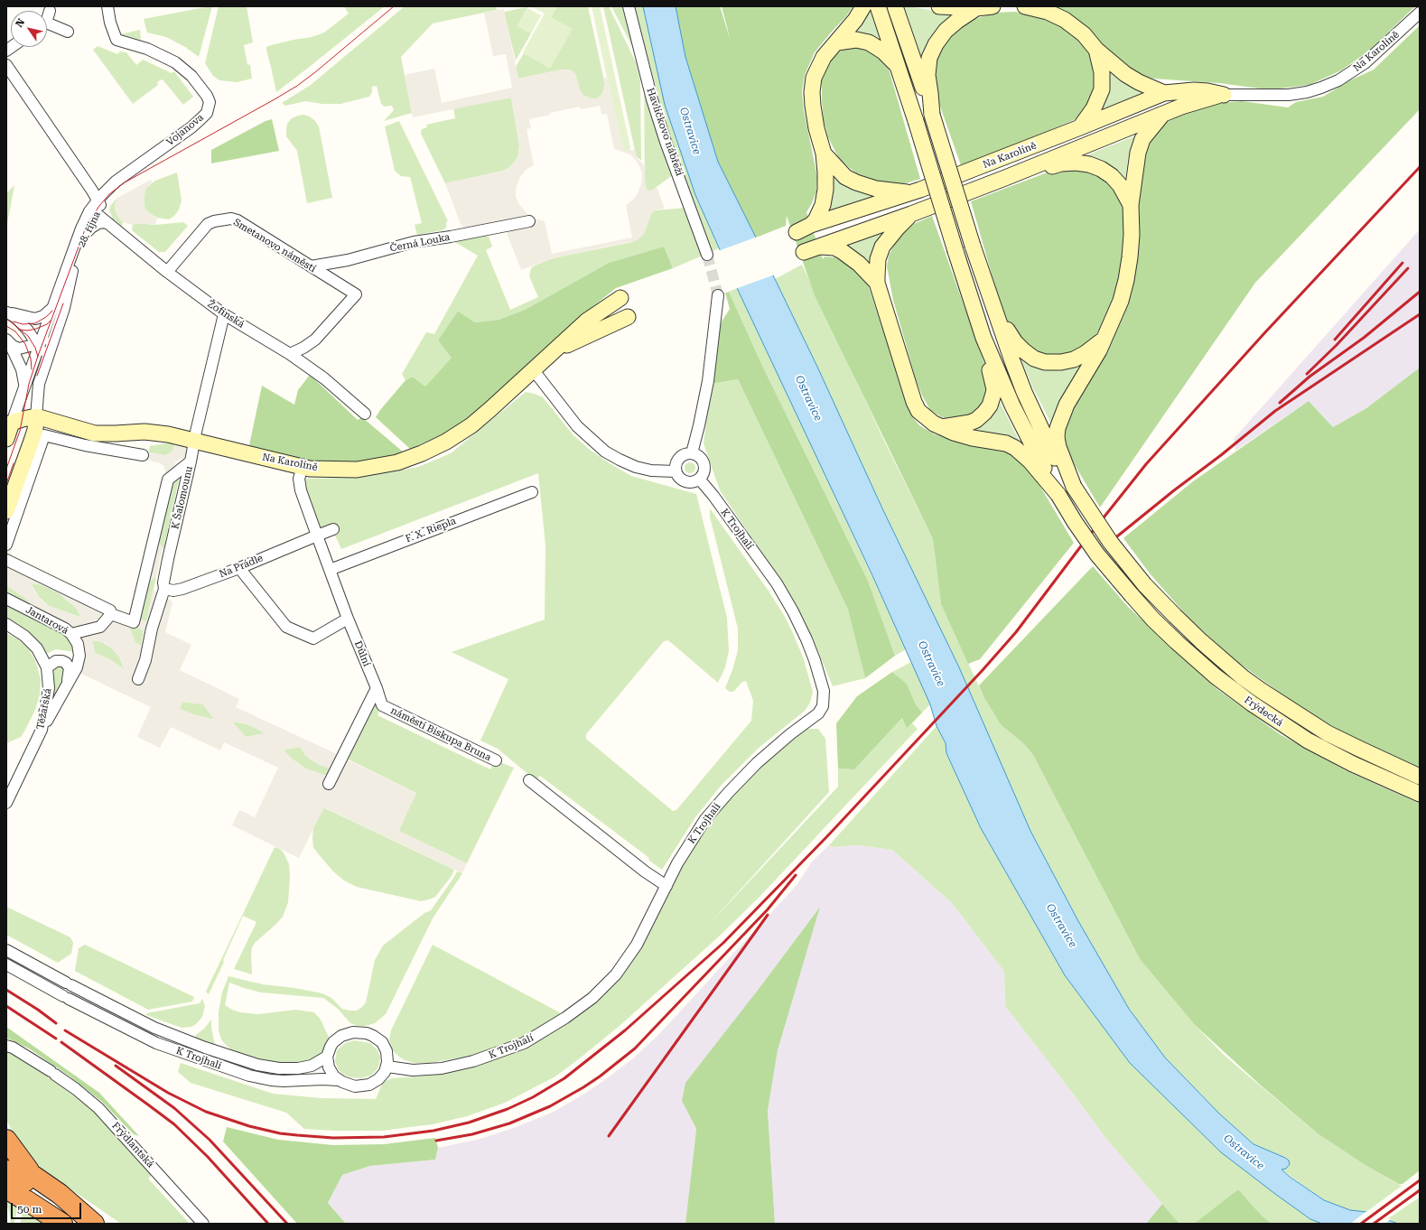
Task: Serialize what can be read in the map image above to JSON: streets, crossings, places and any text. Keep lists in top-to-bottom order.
{
  "streets": {
    "main road": ["Na Karolíně", "28. října", "Frýdecká"],
    "street": [
      "Vojanova",
      "Havlíčkovo nábřeží",
      "Černá Louka",
      "Smetanovo náměstí",
      "Žofinská",
      "K Šalomounu",
      "K Trojhalí",
      "F. X. Riepla",
      "Na Prádle",
      "Jantarová",
      "Důlní",
      "Těžařská",
      "náměstí Biskupa Bruna",
      "Frýdlantská"
    ]
  },
  "crossings": [
    ["Na Karolíně", "28. října"],
    ["Na Karolíně", "K Šalomounu"],
    ["Vojanova", "28. října"],
    ["28. října", "Žofinská"],
    ["Černá Louka", "Smetanovo náměstí"],
    ["Smetanovo náměstí", "Žofinská"],
    ["Žofinská", "K Šalomounu"],
    ["K Šalomounu", "Na Prádle"],
    ["Jantarová", "Těžařská"],
    ["Důlní", "náměstí Biskupa Bruna"]
  ],
  "water": ["Ostravice"],
  "scale_bar": "50 m",
  "north": "top left"
}
